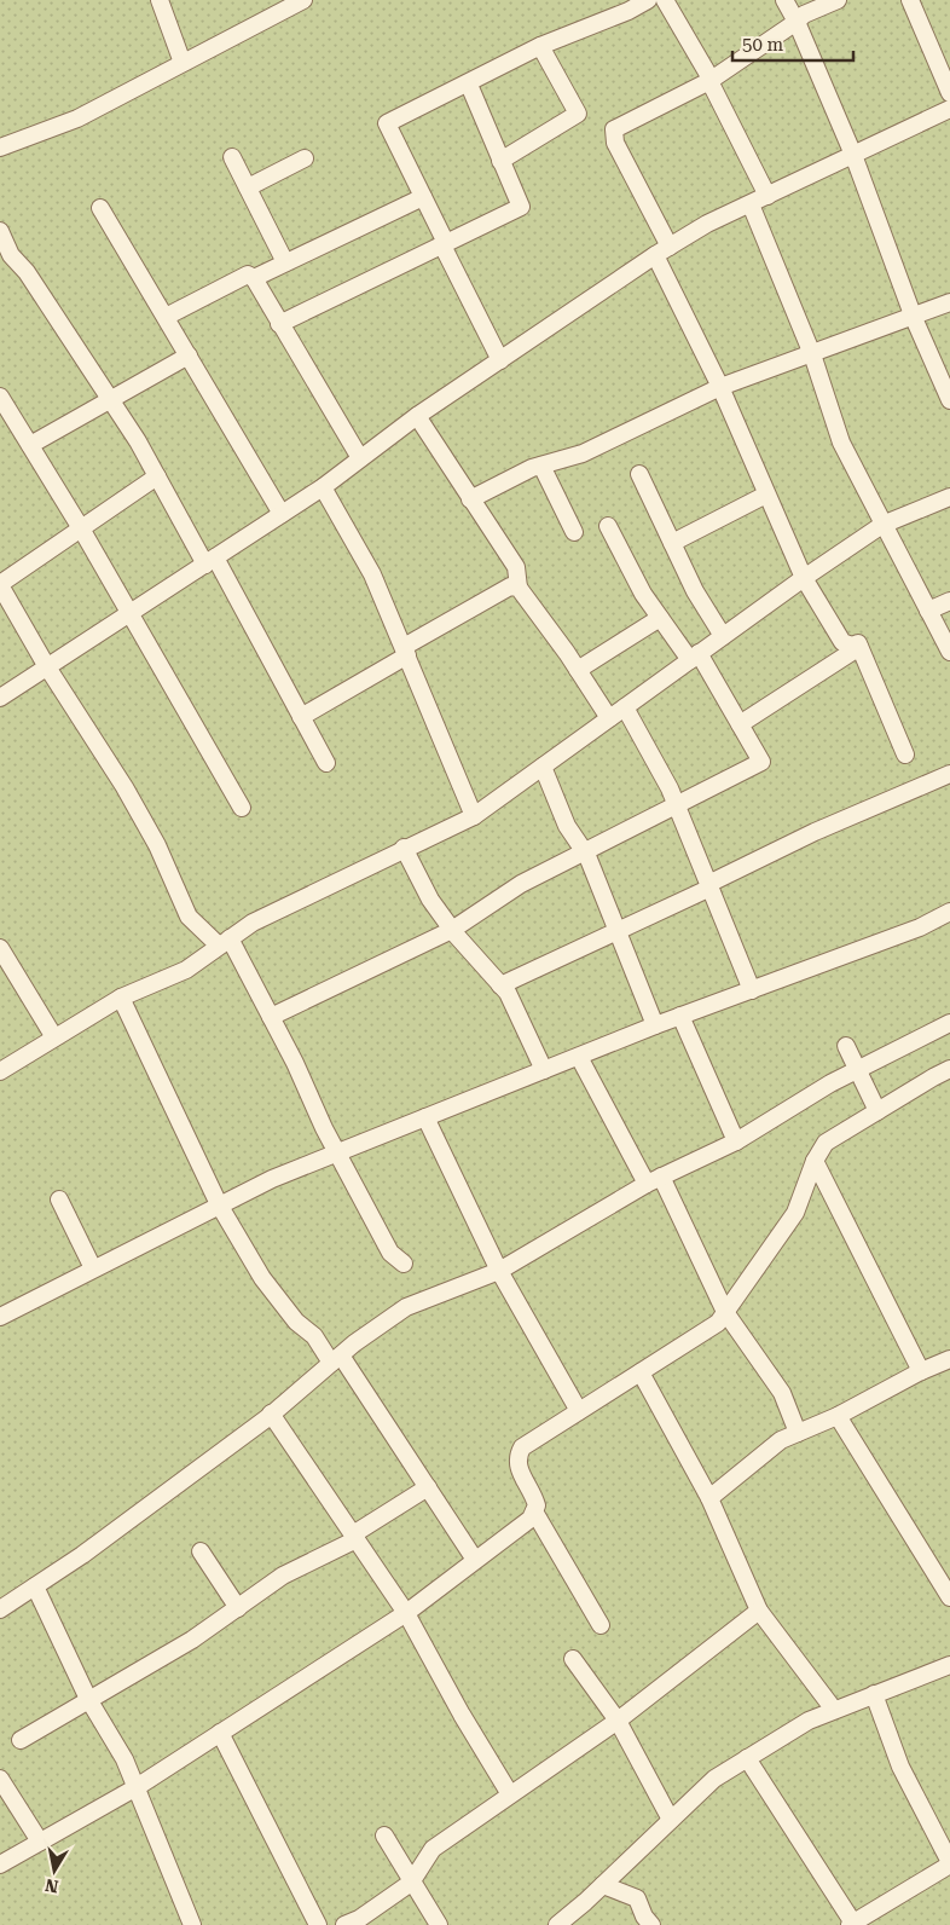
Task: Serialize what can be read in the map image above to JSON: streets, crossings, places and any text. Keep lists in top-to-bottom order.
{
  "scale_bar": "50 m",
  "north": "bottom"
}
